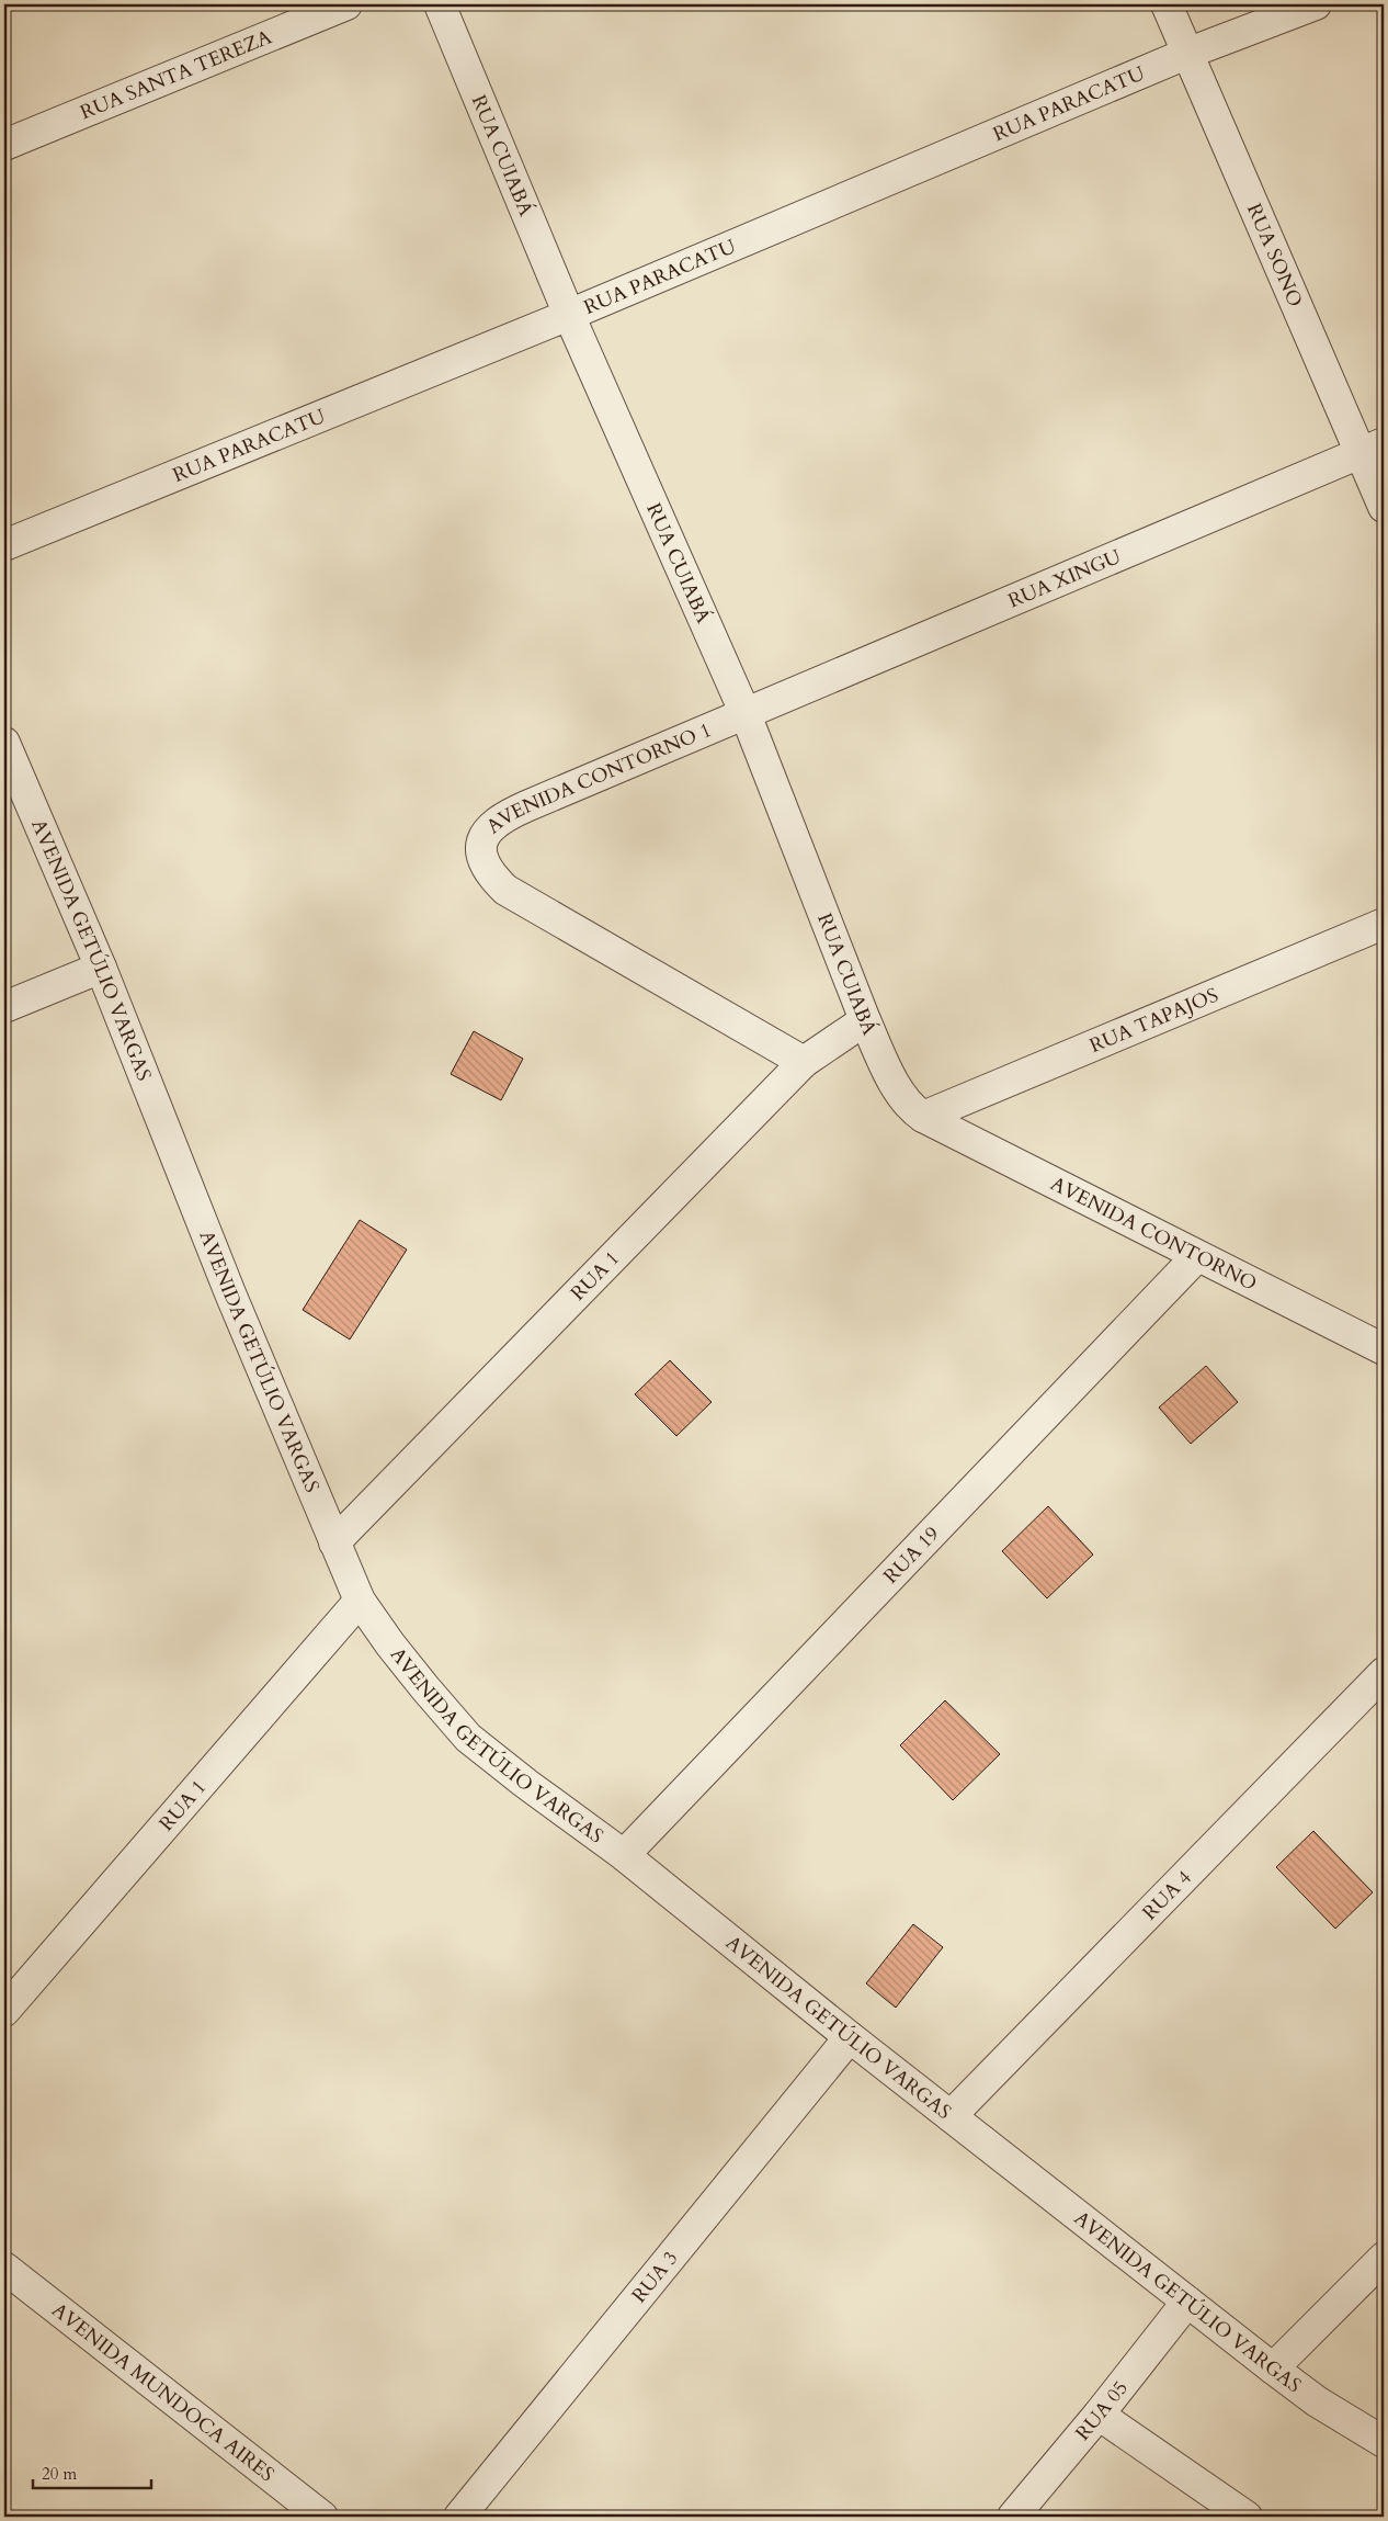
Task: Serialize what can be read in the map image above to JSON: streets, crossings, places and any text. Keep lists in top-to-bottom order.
{
  "streets": {
    "street": [
      "RUA SANTA TEREZA",
      "RUA PARACATU",
      "RUA CUIABÁ",
      "RUA SONO",
      "RUA XINGU",
      "AVENIDA CONTORNO 1",
      "AVENIDA GETÚLIO VARGAS",
      "RUA TAPAJOS",
      "AVENIDA CONTORNO",
      "RUA 1",
      "RUA 19",
      "RUA 4",
      "RUA 3",
      "AVENIDA MUNDOCA AIRES",
      "RUA 05"
    ]
  },
  "crossings": [
    ["RUA PARACATU", "RUA CUIABÁ"],
    ["RUA PARACATU", "RUA SONO"],
    ["RUA CUIABÁ", "RUA XINGU"],
    ["RUA CUIABÁ", "AVENIDA CONTORNO 1"],
    ["RUA CUIABÁ", "RUA TAPAJOS"],
    ["RUA CUIABÁ", "AVENIDA CONTORNO"],
    ["RUA CUIABÁ", "RUA 1"],
    ["RUA SONO", "RUA XINGU"],
    ["RUA XINGU", "AVENIDA CONTORNO 1"],
    ["AVENIDA CONTORNO 1", "RUA 1"],
    ["AVENIDA GETÚLIO VARGAS", "RUA 1"],
    ["AVENIDA GETÚLIO VARGAS", "RUA 19"],
    ["AVENIDA GETÚLIO VARGAS", "RUA 4"],
    ["AVENIDA GETÚLIO VARGAS", "RUA 3"],
    ["AVENIDA GETÚLIO VARGAS", "RUA 05"],
    ["RUA TAPAJOS", "AVENIDA CONTORNO"],
    ["AVENIDA CONTORNO", "RUA 19"]
  ],
  "scale_bar": "20 m"
}
